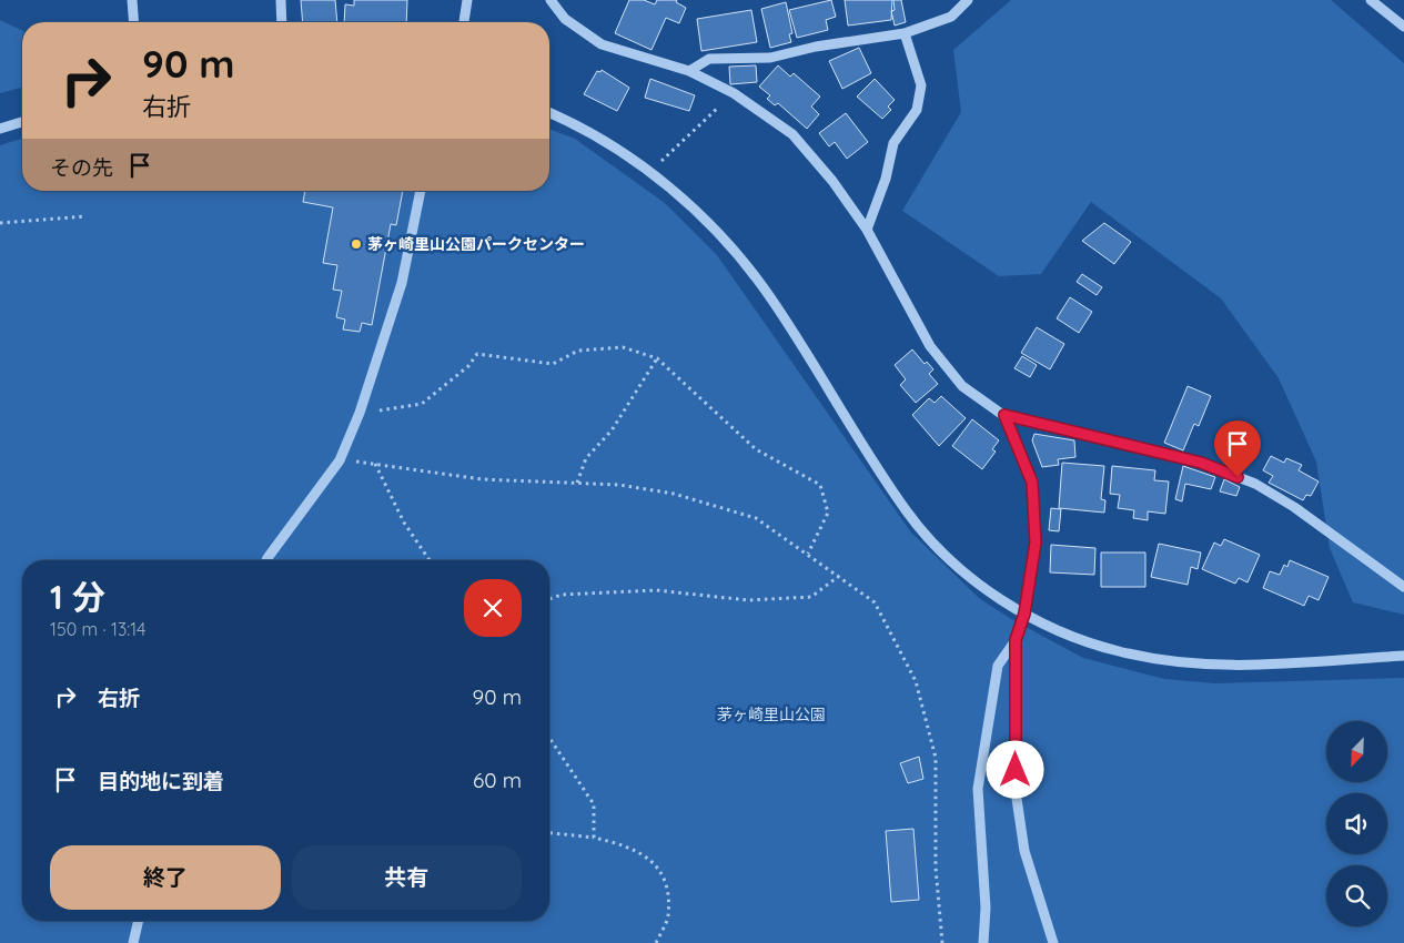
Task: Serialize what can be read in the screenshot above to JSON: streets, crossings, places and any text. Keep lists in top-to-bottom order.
{
  "parks": ["茅ヶ崎里山公園"],
  "places": ["茅ヶ崎里山公園パークセンター"],
  "north": "bottom left",
  "page": {
    "turn": ["90 m", "右折"],
    "then": "その先",
    "heading": ["1 分", "150 m · 13:14"],
    "list": [
      {
        "name": "右折",
        "value": "90 m"
      },
      {
        "name": "目的地に到着",
        "value": "60 m"
      }
    ],
    "buttons": ["終了", "共有"]
  }
}
